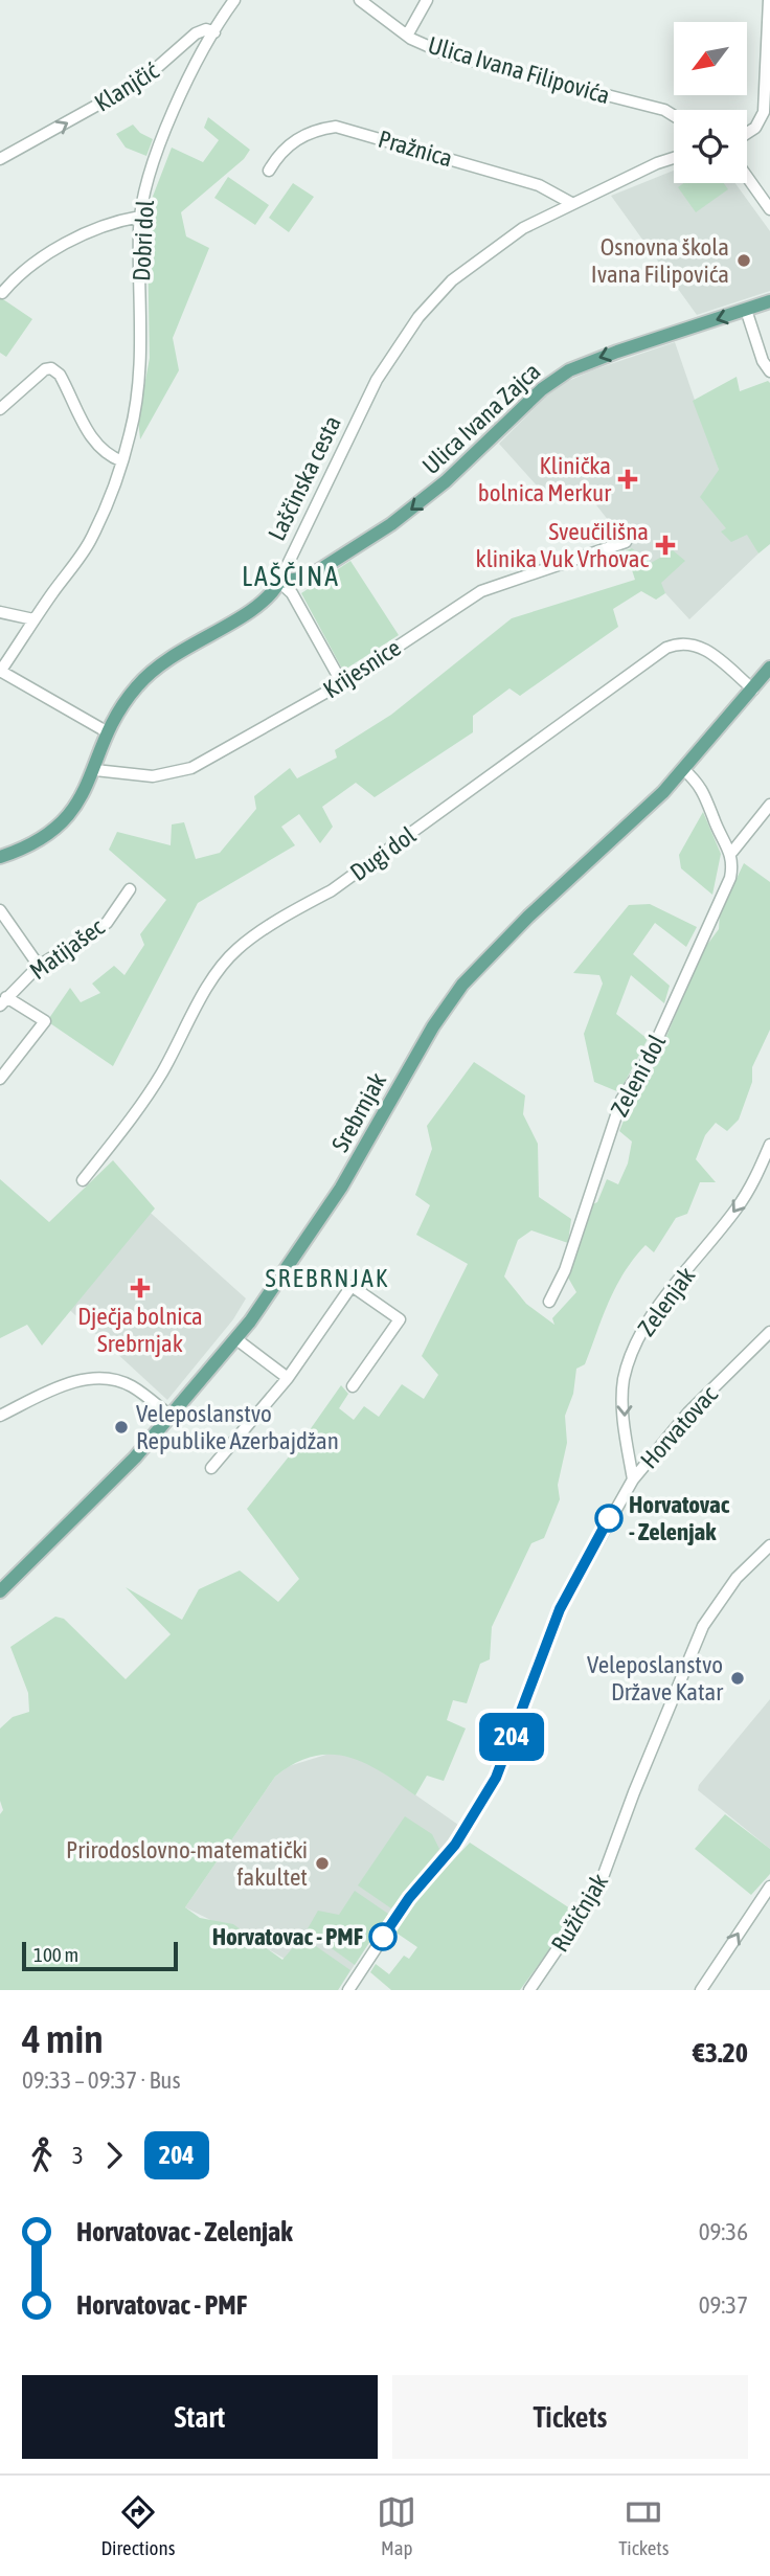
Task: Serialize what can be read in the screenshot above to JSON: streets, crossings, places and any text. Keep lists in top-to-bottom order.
{
  "streets": {
    "main road": ["Ulica Ivana Zajca", "Laščinska cesta", "Srebrnjak"],
    "street": [
      "Ulica Ivana Filipovića",
      "Klanjčić",
      "Pražnica",
      "Dobri dol",
      "Krijesnice",
      "Dugi dol",
      "Matijašec",
      "Zeleni dol",
      "Zelenjak",
      "Horvatovac",
      "Ružičnjak"
    ]
  },
  "crossings": [
    ["Klanjčić", "Dobri dol"],
    ["Pražnica", "Laščinska cesta"],
    ["Ulica Ivana Zajca", "Laščinska cesta"],
    ["Laščinska cesta", "Krijesnice"],
    ["Dugi dol", "Srebrnjak"],
    ["Zelenjak", "Horvatovac"]
  ],
  "one_way": ["Klanjčić", "Ulica Ivana Zajca", "Zelenjak"],
  "districts": ["LAŠČINA", "SREBRNJAK"],
  "places": {
    "other": [
      "Osnovna škola Ivana Filipovića",
      "Veleposlanstvo Republike Azerbajdžan",
      "Horvatovac - Zelenjak",
      "Veleposlanstvo Države Katar",
      "Prirodoslovno-matematički fakultet",
      "Horvatovac - PMF"
    ],
    "health": ["Klinička bolnica Merkur", "Sveučilišna klinika Vuk Vrhovac", "Dječja bolnica Srebrnjak"]
  },
  "lines": ["bus line 204"],
  "scale_bar": "100 m",
  "north": "bottom left",
  "page": {
    "on_map": "204",
    "scale": "100 m",
    "heading": ["4 min", "09:33 – 09:37 · Bus", "€3.20"],
    "legs": ["3", "204"],
    "list": [
      {
        "name": "Horvatovac - Zelenjak",
        "value": "09:36"
      },
      {
        "name": "Horvatovac - PMF",
        "value": "09:37"
      }
    ],
    "buttons": ["Start", "Tickets"],
    "tabs": ["Directions", "Map", "Tickets"]
  }
}
